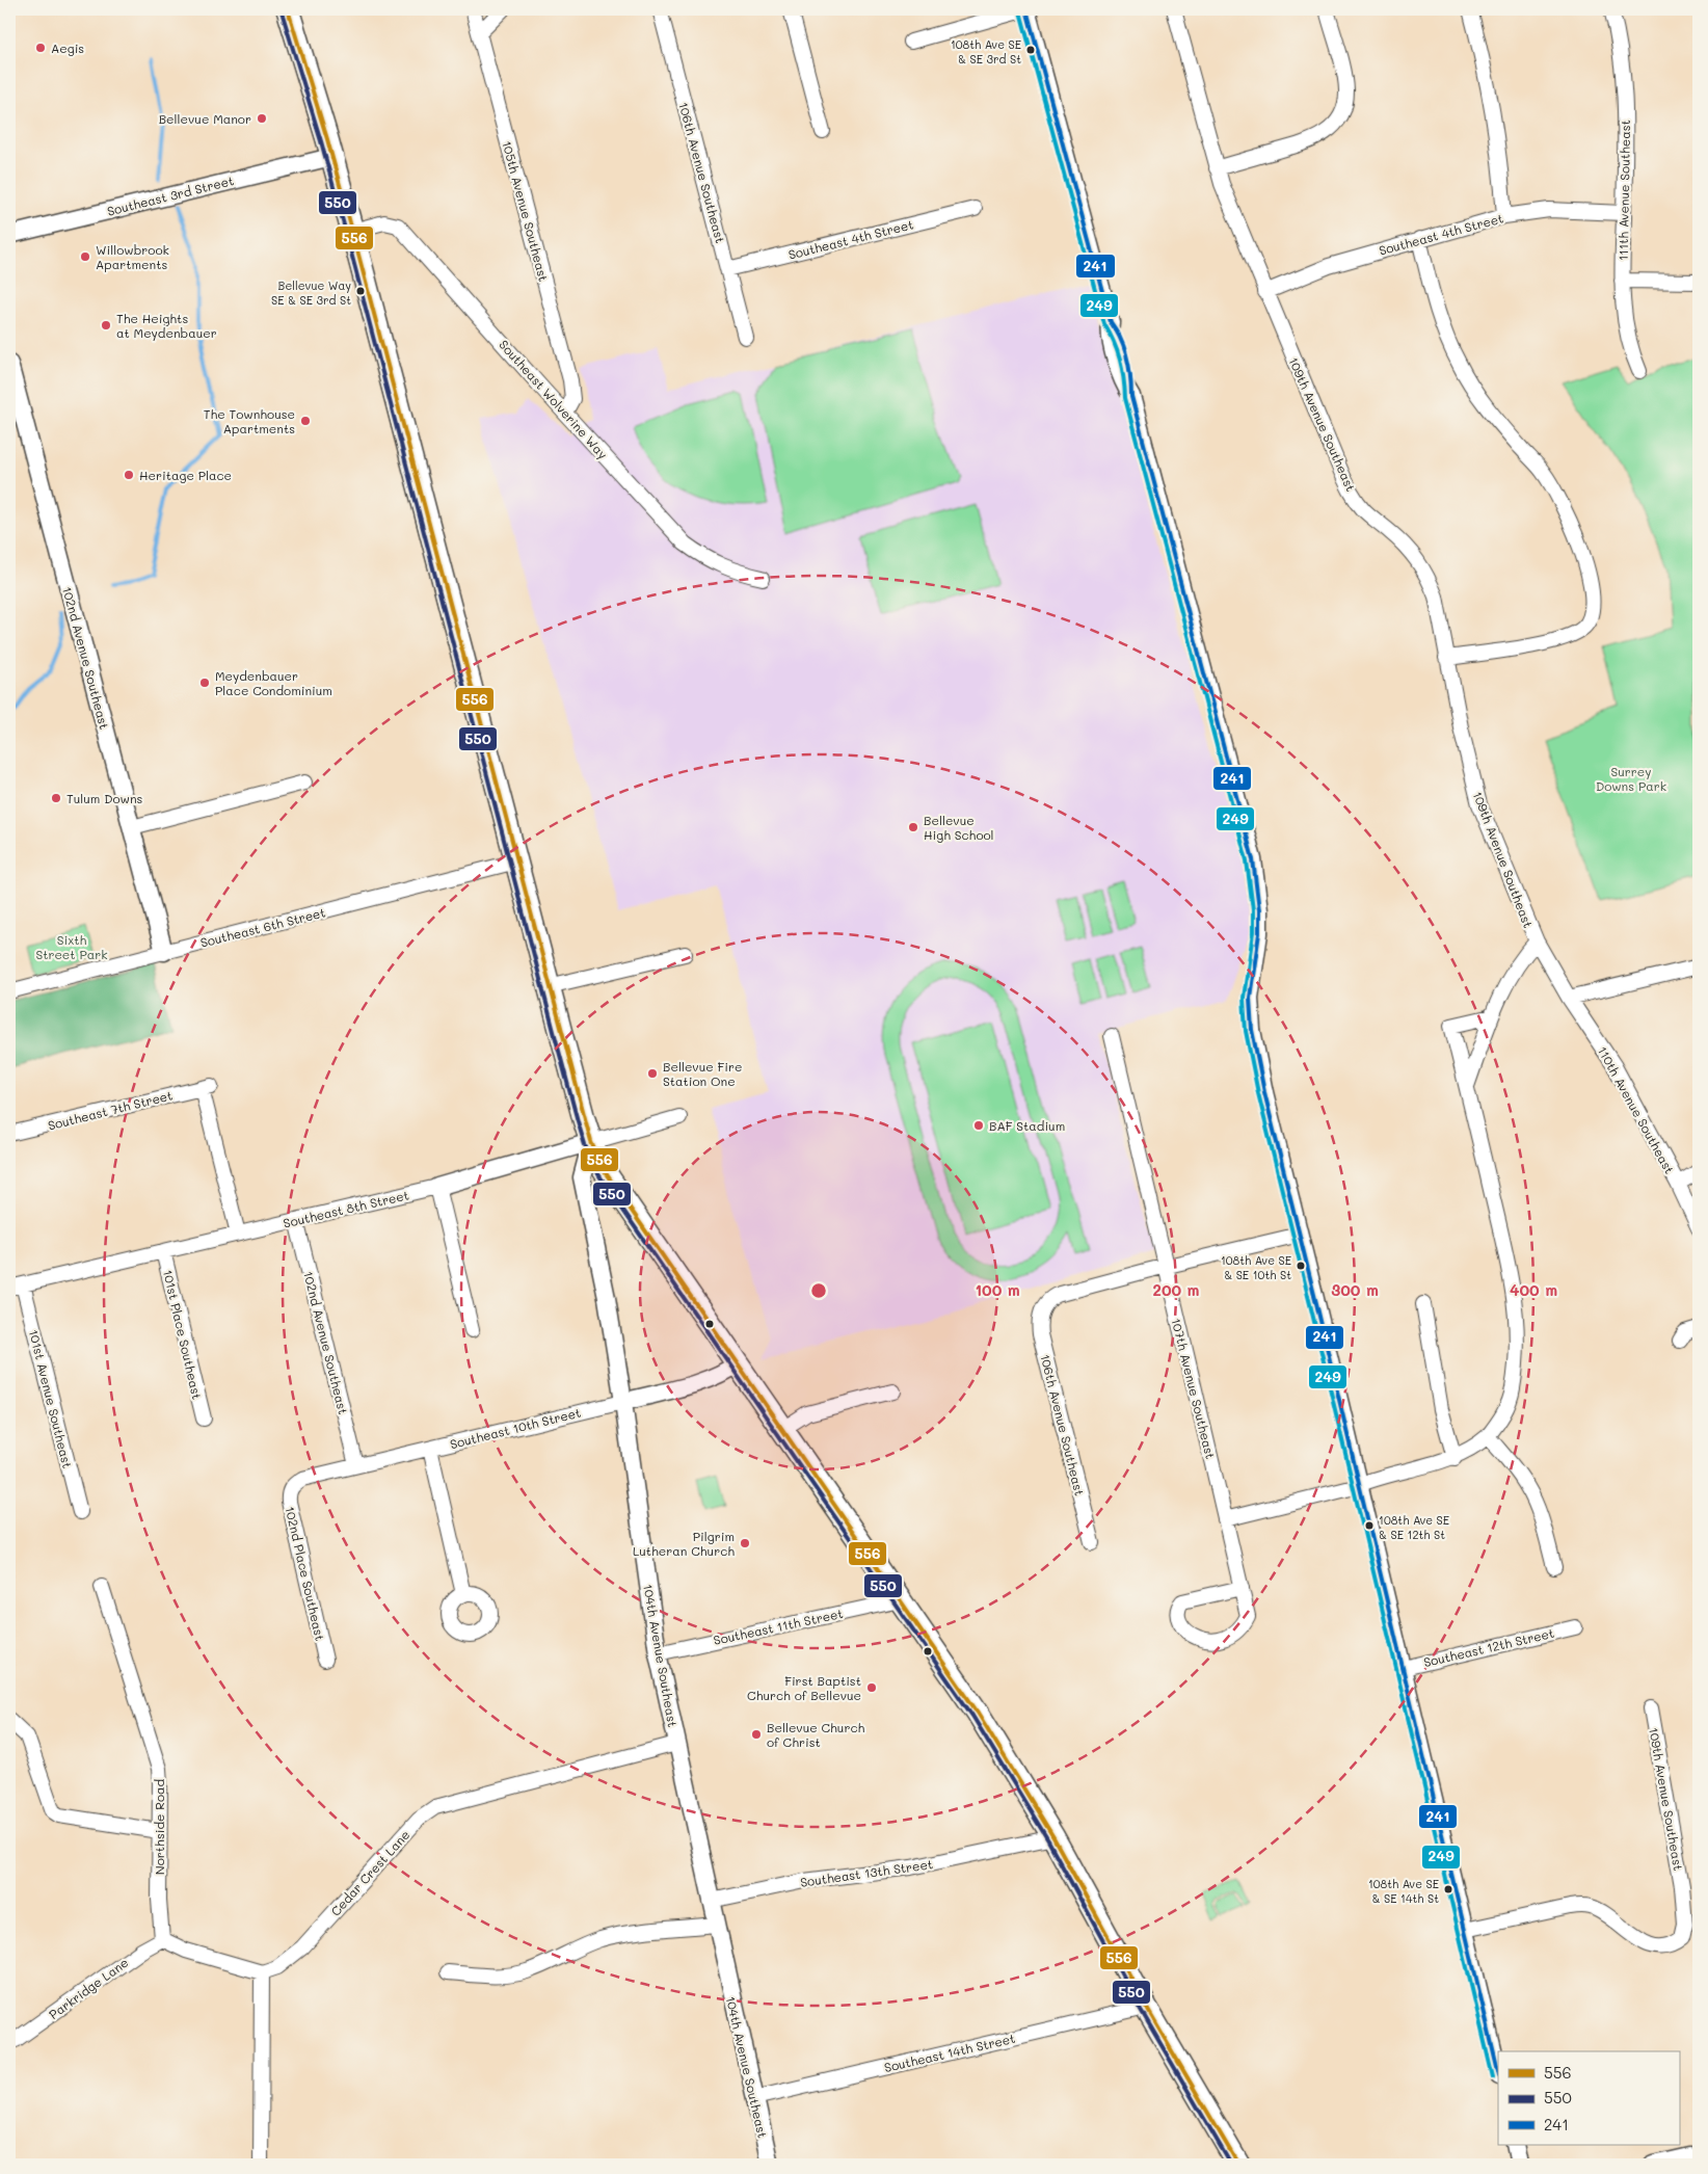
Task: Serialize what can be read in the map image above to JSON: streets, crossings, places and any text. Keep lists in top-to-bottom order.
{
  "streets": {
    "street": [
      "106th Avenue Southeast",
      "111th Avenue Southeast",
      "Southeast 3rd Street",
      "105th Avenue Southeast",
      "Southeast 4th Street",
      "Southeast Wolverine Way",
      "109th Avenue Southeast",
      "102nd Avenue Southeast",
      "Southeast 6th Street",
      "Southeast 7th Street",
      "110th Avenue Southeast",
      "Southeast 8th Street",
      "101st Place Southeast",
      "107th Avenue Southeast",
      "101st Avenue Southeast",
      "Southeast 10th Street",
      "102nd Place Southeast",
      "Southeast 11th Street",
      "Southeast 12th Street",
      "104th Avenue Southeast",
      "Northside Road",
      "Cedar Crest Lane",
      "Southeast 13th Street",
      "Parkridge Lane",
      "Southeast 14th Street"
    ]
  },
  "crossings": [
    ["106th Avenue Southeast", "Southeast 4th Street"],
    ["106th Avenue Southeast", "107th Avenue Southeast"],
    ["111th Avenue Southeast", "Southeast 4th Street"],
    ["105th Avenue Southeast", "Southeast Wolverine Way"],
    ["Southeast 4th Street", "109th Avenue Southeast"],
    ["109th Avenue Southeast", "110th Avenue Southeast"],
    ["102nd Avenue Southeast", "Southeast 6th Street"],
    ["102nd Avenue Southeast", "Southeast 8th Street"],
    ["102nd Avenue Southeast", "Southeast 10th Street"],
    ["Southeast 7th Street", "Southeast 8th Street"],
    ["Southeast 8th Street", "101st Place Southeast"],
    ["Southeast 8th Street", "101st Avenue Southeast"],
    ["Southeast 8th Street", "104th Avenue Southeast"],
    ["Southeast 10th Street", "102nd Place Southeast"],
    ["Southeast 10th Street", "104th Avenue Southeast"],
    ["Southeast 11th Street", "104th Avenue Southeast"],
    ["104th Avenue Southeast", "Cedar Crest Lane"],
    ["104th Avenue Southeast", "Southeast 13th Street"],
    ["104th Avenue Southeast", "Southeast 14th Street"],
    ["Northside Road", "Parkridge Lane"]
  ],
  "parks": ["Surrey Downs Park", "Sixth Street Park"],
  "places": [
    "Aegis",
    "108th Ave SE & SE 3rd St",
    "Bellevue Manor",
    "Willowbrook Apartments",
    "Bellevue Way SE & SE 3rd St",
    "The Heights at Meydenbauer",
    "The Townhouse Apartments",
    "Heritage Place",
    "Meydenbauer Place Condominium",
    "Tulum Downs",
    "Bellevue High School",
    "Bellevue Fire Station One",
    "BAF Stadium",
    "108th Ave SE & SE 10th St",
    "108th Ave SE & SE 12th St",
    "Pilgrim Lutheran Church",
    "First Baptist Church of Bellevue",
    "Bellevue Church of Christ",
    "108th Ave SE & SE 14th St"
  ],
  "lines": [
    "transit line 556",
    "transit line 241",
    "transit line 550",
    "transit line 249"
  ],
  "legend": ["556", "550", "241"],
  "rings": [
    "100 m",
    "200 m",
    "300 m",
    "400 m"
  ]
}
